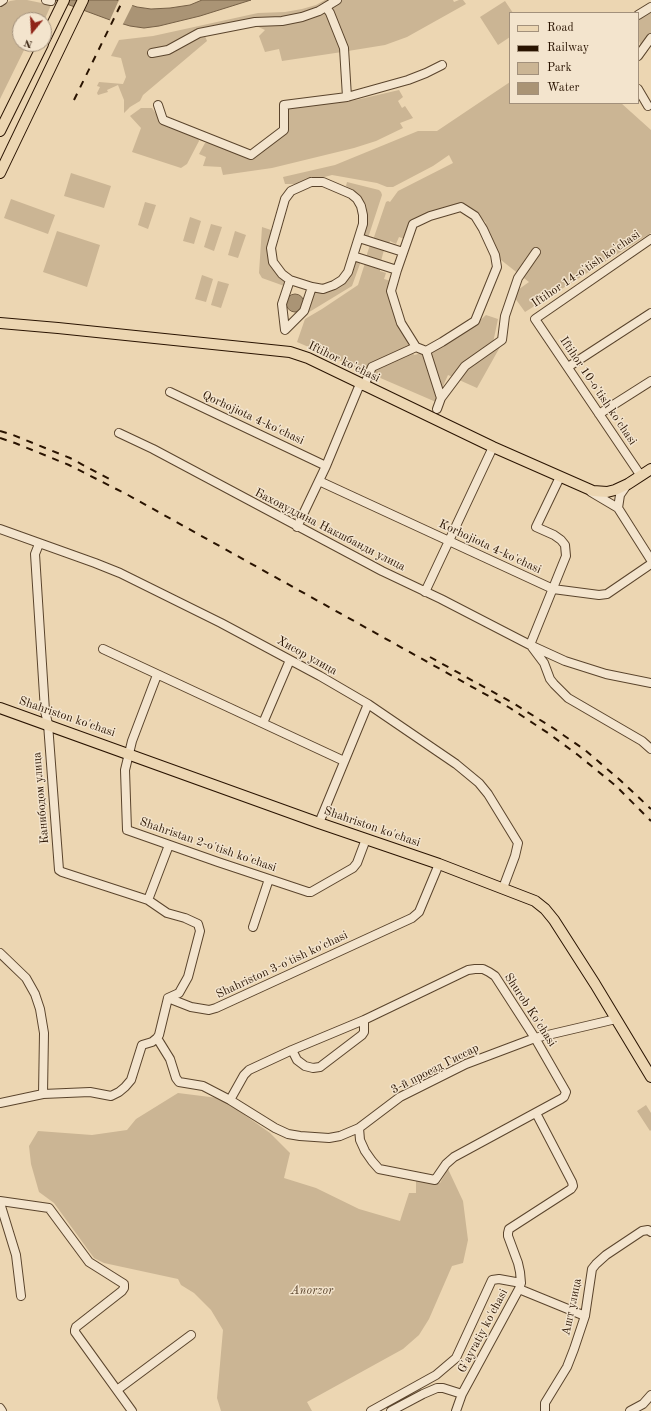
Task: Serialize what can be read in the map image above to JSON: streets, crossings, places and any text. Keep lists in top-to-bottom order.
{
  "streets": {
    "main road": ["Iftihor ko'chasi", "Shahriston ko'chasi"],
    "street": [
      "Iftihor 14-o'tish ko'chasi",
      "Iftihor 10-o'tish ko'chasi",
      "Qorhojiota 4-ko'chasi",
      "Баховуддина Накшбанди улица",
      "Korhojiota 4-ko'chasi",
      "Хисор улица",
      "Канибодом улица",
      "Shahristan 2-o'tish ko'chasi",
      "Shahriston 3-o'tish ko'chasi",
      "Shurob Ko'chasi",
      "3-й проезд Гиссар",
      "Ашт улица",
      "G'ayratiy ko'chasi"
    ]
  },
  "crossings": [
    ["Iftihor 14-o'tish ko'chasi", "Iftihor 10-o'tish ko'chasi"],
    ["Iftihor ko'chasi", "Iftihor 10-o'tish ko'chasi"],
    ["Хисор улица", "Shahriston ko'chasi"],
    ["Хисор улица", "Канибодом улица"],
    ["Shahriston ko'chasi", "Канибодом улица"],
    ["Shahriston ko'chasi", "Shahristan 2-o'tish ko'chasi"],
    ["Shahriston ko'chasi", "Shahriston 3-o'tish ko'chasi"],
    ["Shahriston ko'chasi", "3-й проезд Гиссар"],
    ["Shurob Ko'chasi", "3-й проезд Гиссар"],
    ["Shurob Ko'chasi", "G'ayratiy ko'chasi"]
  ],
  "parks": ["Anorzor"],
  "legend": [
    "Road",
    "Railway",
    "Park",
    "Water"
  ],
  "north": "bottom"
}
